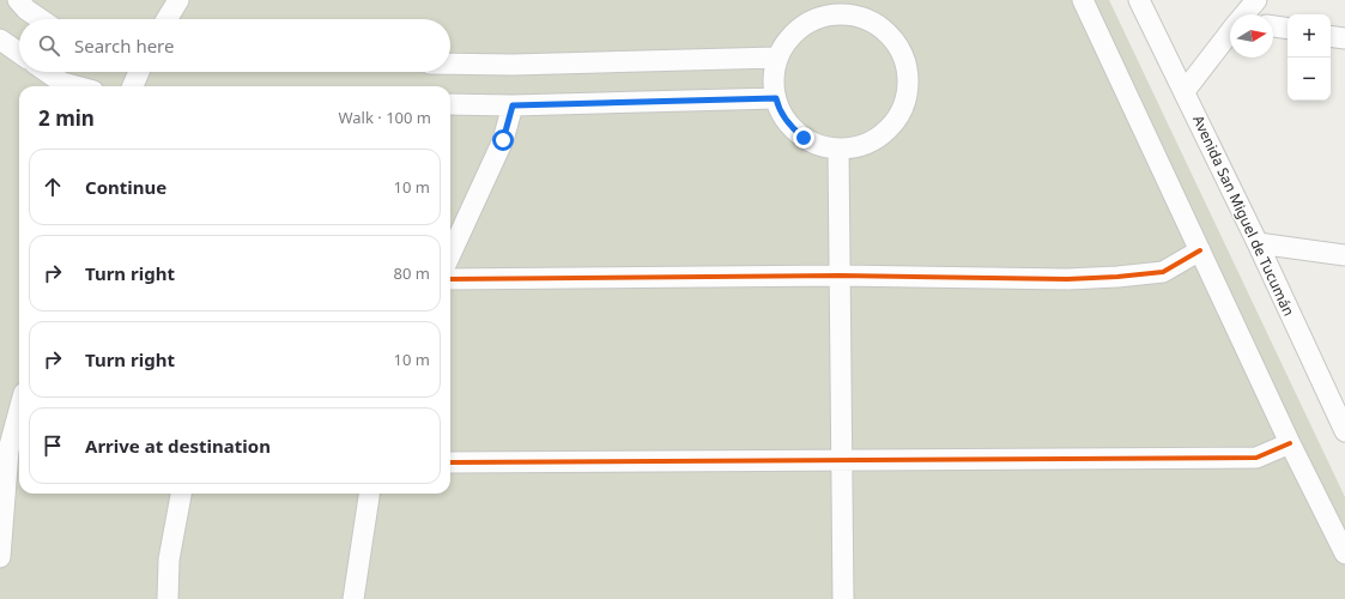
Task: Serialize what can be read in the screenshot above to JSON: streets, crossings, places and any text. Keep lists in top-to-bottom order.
{
  "streets": {
    "street": ["Avenida San Miguel de Tucumán"]
  },
  "north": "right",
  "page": {
    "map_buttons": ["+", "−"],
    "search": "Search here",
    "heading": ["2 min", "Walk · 100 m"],
    "list": [
      ["Continue", "10 m"],
      ["Turn right", "80 m"],
      ["Turn right", "10 m"],
      "Arrive at destination"
    ]
  }
}
